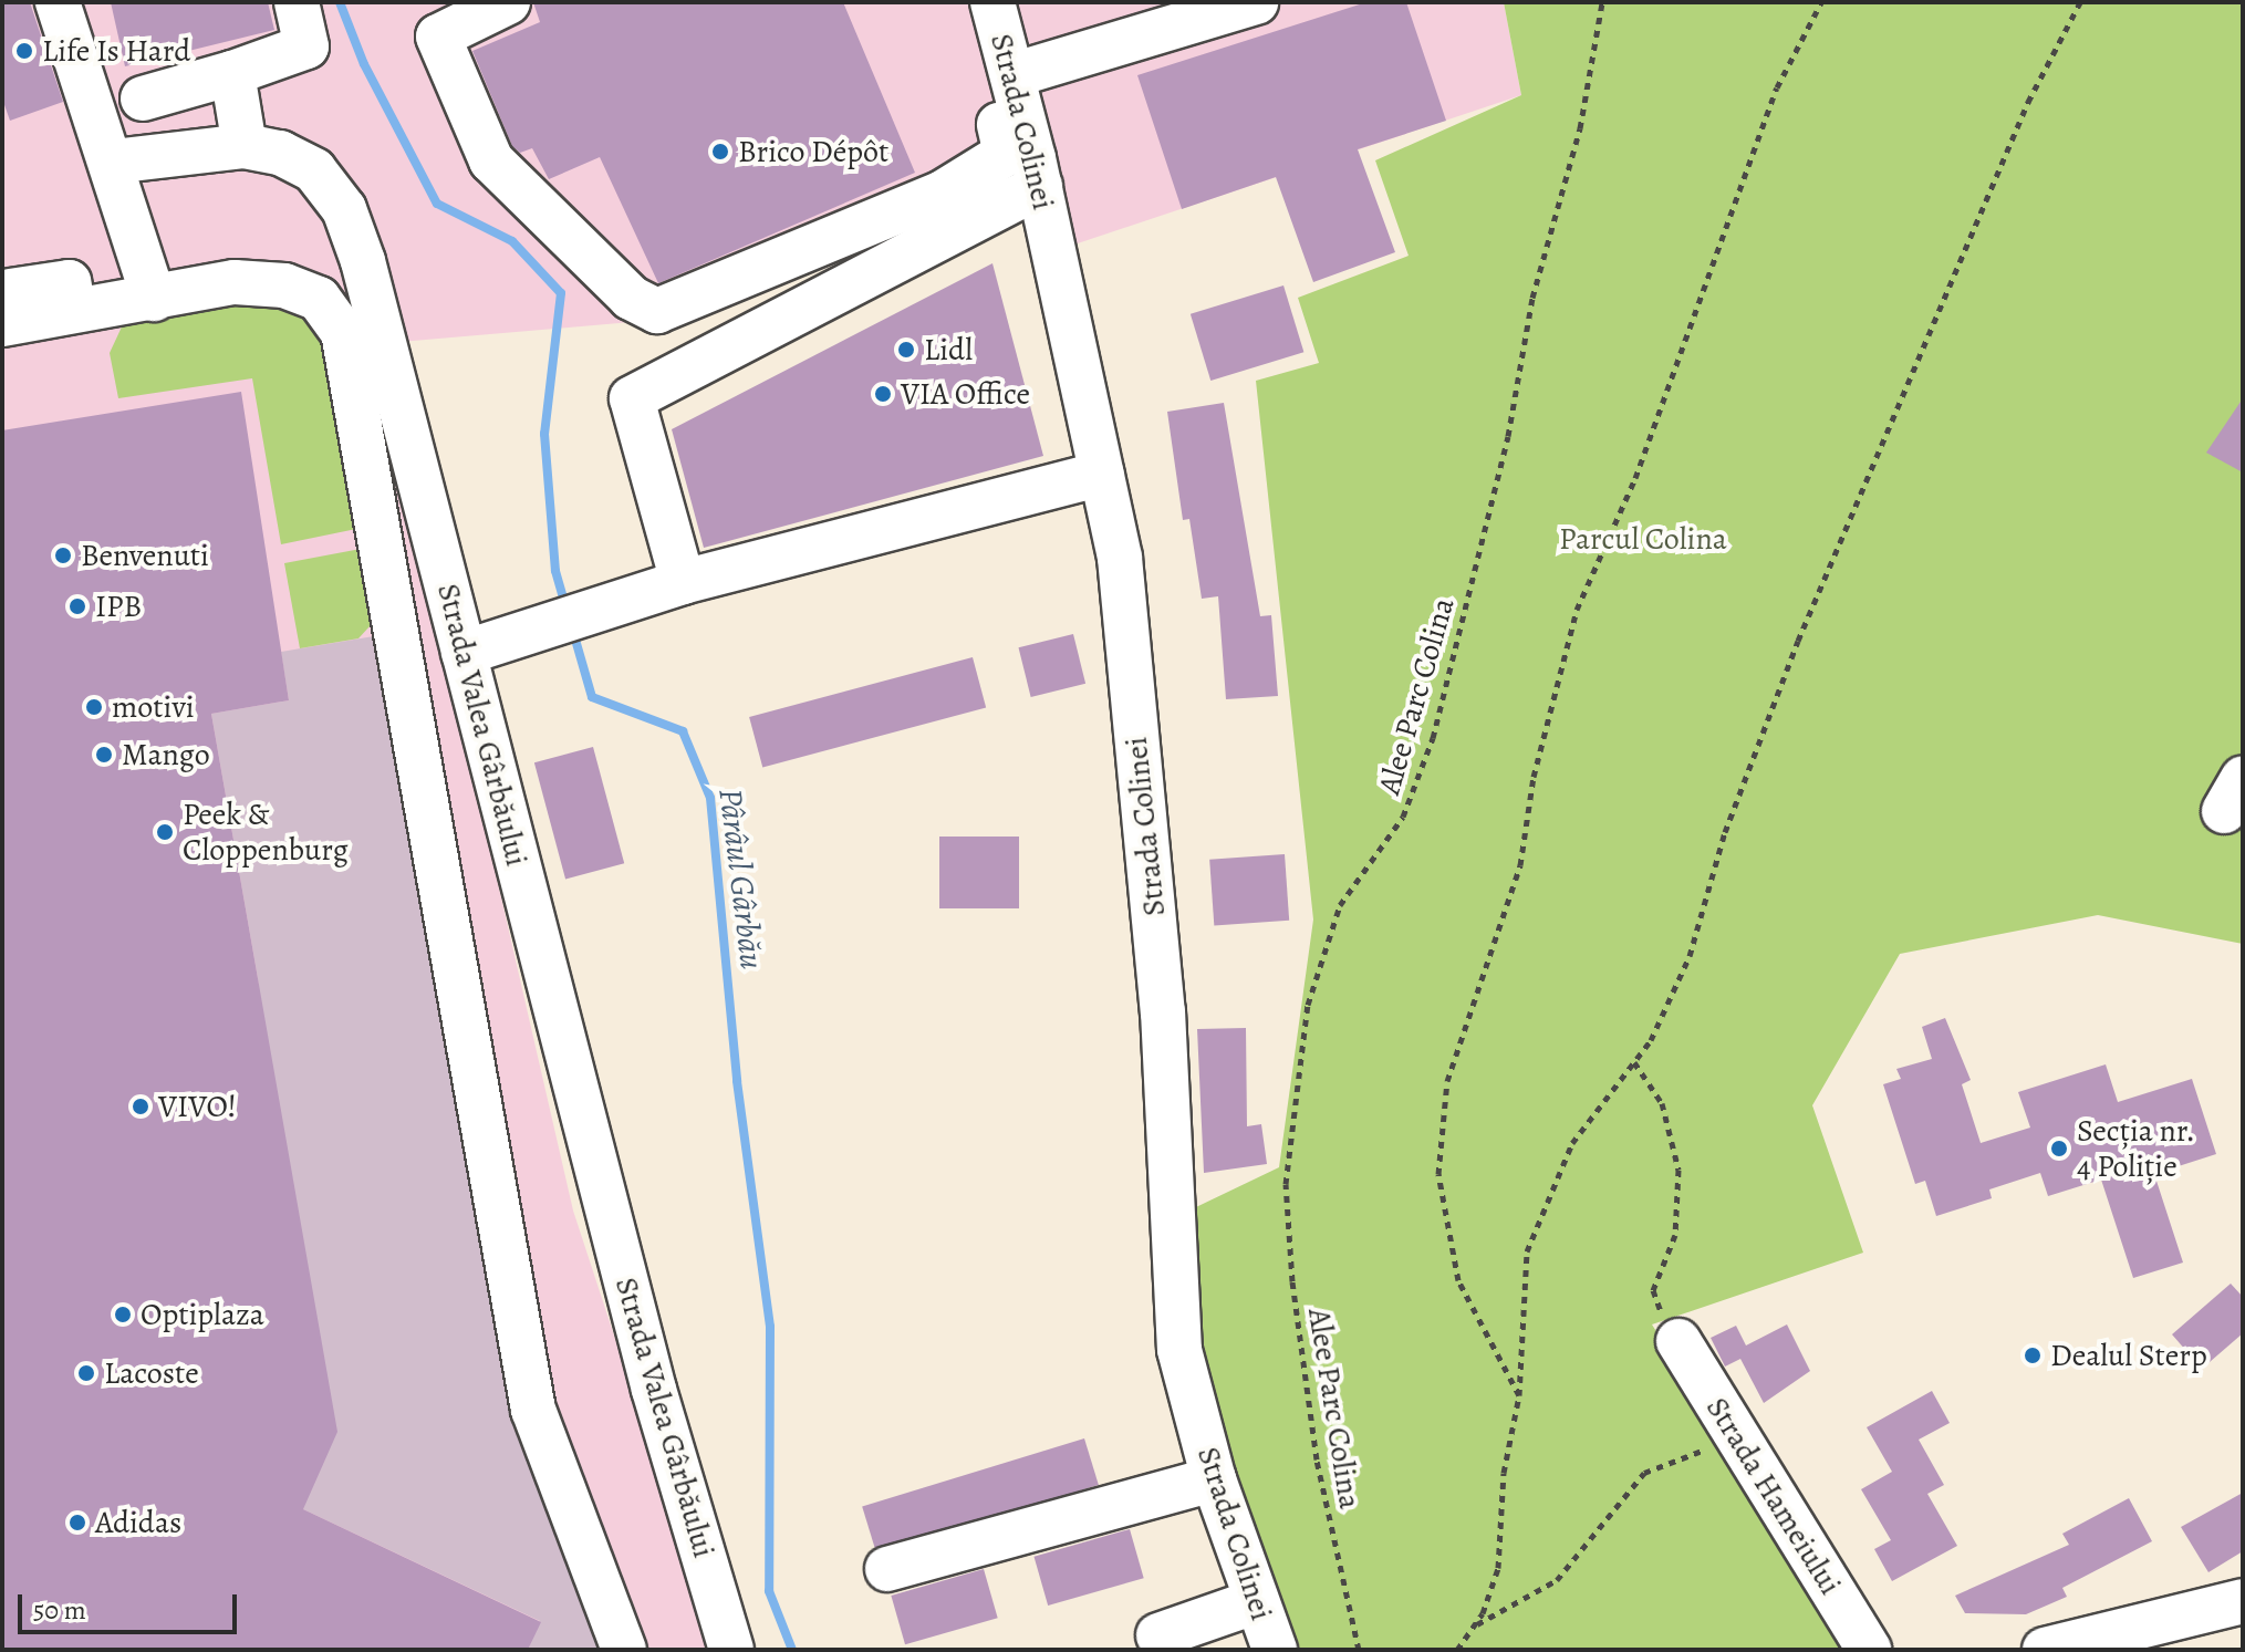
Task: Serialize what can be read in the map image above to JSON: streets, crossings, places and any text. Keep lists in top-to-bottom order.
{
  "streets": {
    "street": ["Strada Colinei", "Strada Valea Gârbăului", "Strada Hameiului"],
    "path": ["Alee Parc Colina"]
  },
  "water": ["Pârâul Gârbău"],
  "parks": ["Parcul Colina"],
  "places": [
    "Life Is Hard",
    "Brico Dépôt",
    "Lidl",
    "VIA Office",
    "Benvenuti",
    "IPB",
    "motivi",
    "Mango",
    "Peek & Cloppenburg",
    "VIVO!",
    "Secția nr. 4 Poliție",
    "Optiplaza",
    "Dealul Sterp",
    "Lacoste",
    "Adidas"
  ],
  "scale_bar": "50 m"
}
